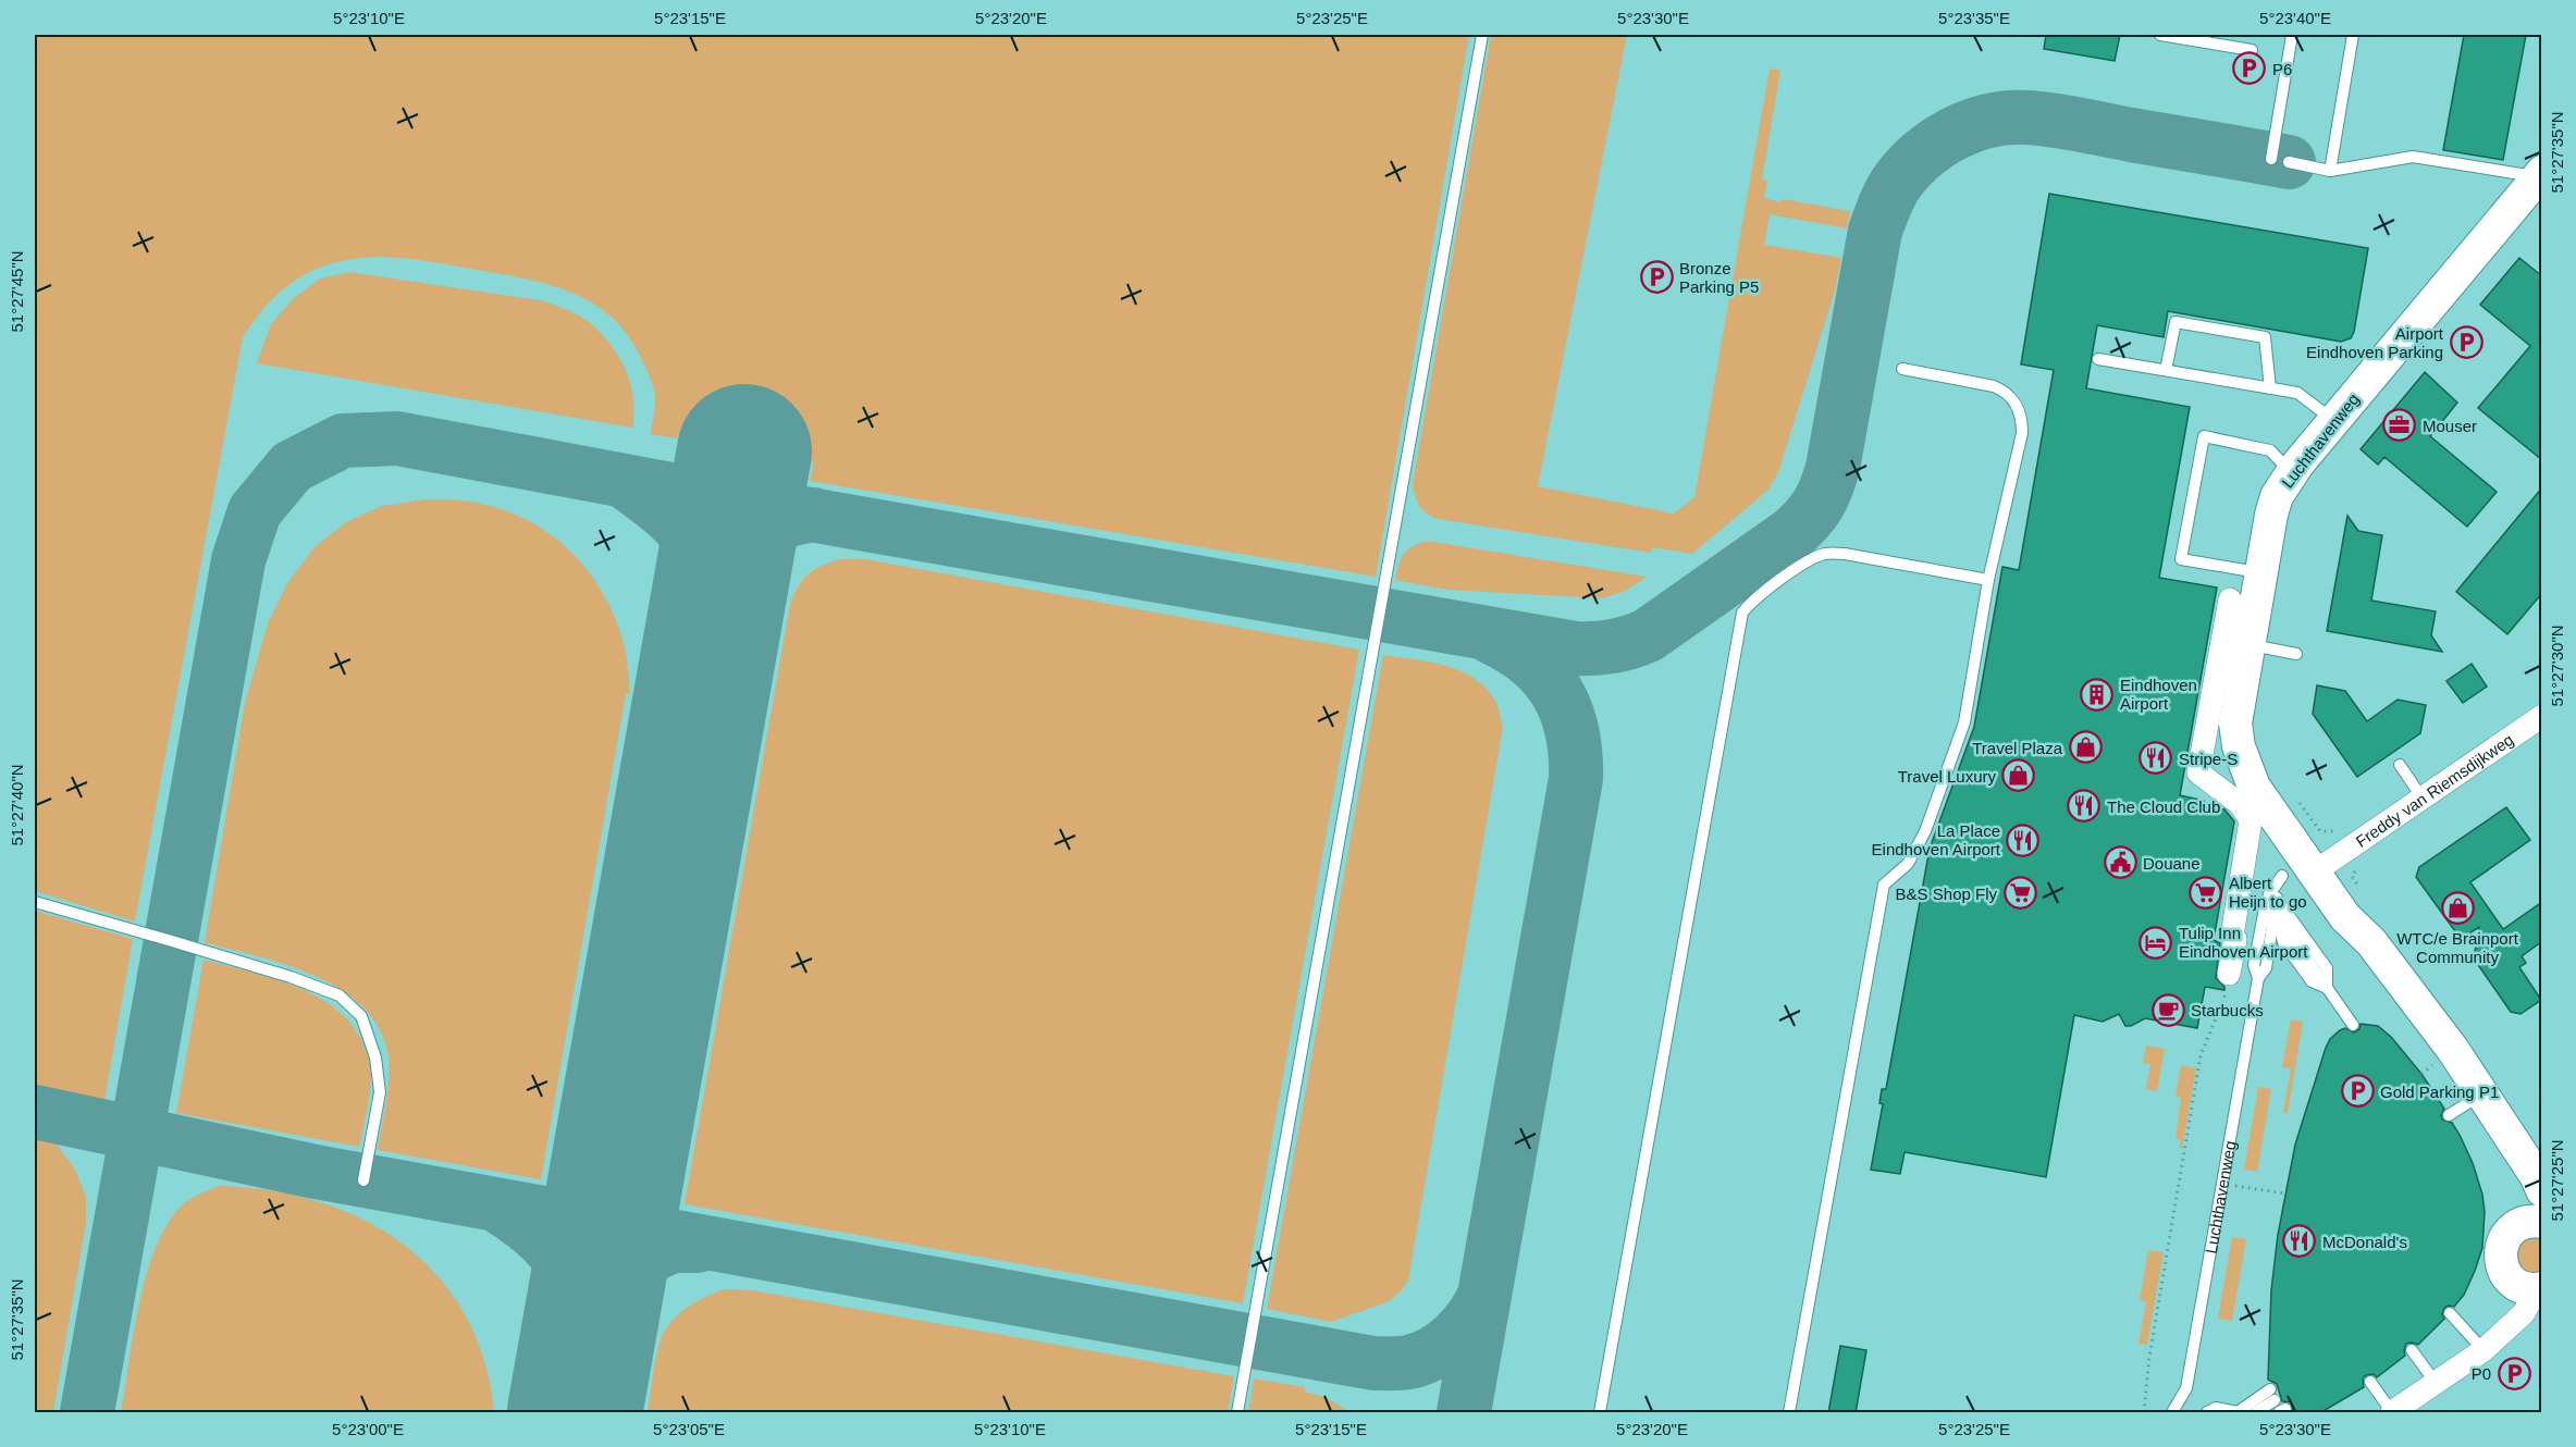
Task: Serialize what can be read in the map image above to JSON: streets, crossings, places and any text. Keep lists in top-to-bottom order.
{
  "streets": {
    "street": ["Luchthavenweg", "Freddy van Riemsdijkweg"]
  },
  "crossings": [
    ["Luchthavenweg", "Freddy van Riemsdijkweg"]
  ],
  "places": {
    "parking": [
      "P6",
      "Bronze Parking P5",
      "Airport Eindhoven Parking",
      "Gold Parking P1",
      "P0"
    ],
    "office": ["Mouser"],
    "building": ["Eindhoven Airport"],
    "shop": ["Travel Plaza", "Travel Luxury", "WTC/e Brainport Community"],
    "restaurant": [
      "Stripe-S",
      "The Cloud Club",
      "La Place Eindhoven Airport",
      "McDonald's"
    ],
    "public building": ["Douane"],
    "supermarket": ["Albert Heijn to go", "B&S Shop Fly"],
    "hotel": ["Tulip Inn Eindhoven Airport"],
    "cafe": ["Starbucks"]
  },
  "coordinates": [
    "5°23'10\"E",
    "5°23'15\"E",
    "5°23'20\"E",
    "5°23'25\"E",
    "5°23'30\"E",
    "5°23'35\"E",
    "5°23'40\"E",
    "51°27'35\"N",
    "51°27'45\"N",
    "51°27'30\"N",
    "51°27'40\"N",
    "51°27'25\"N",
    "5°23'00\"E",
    "5°23'05\"E"
  ]
}
